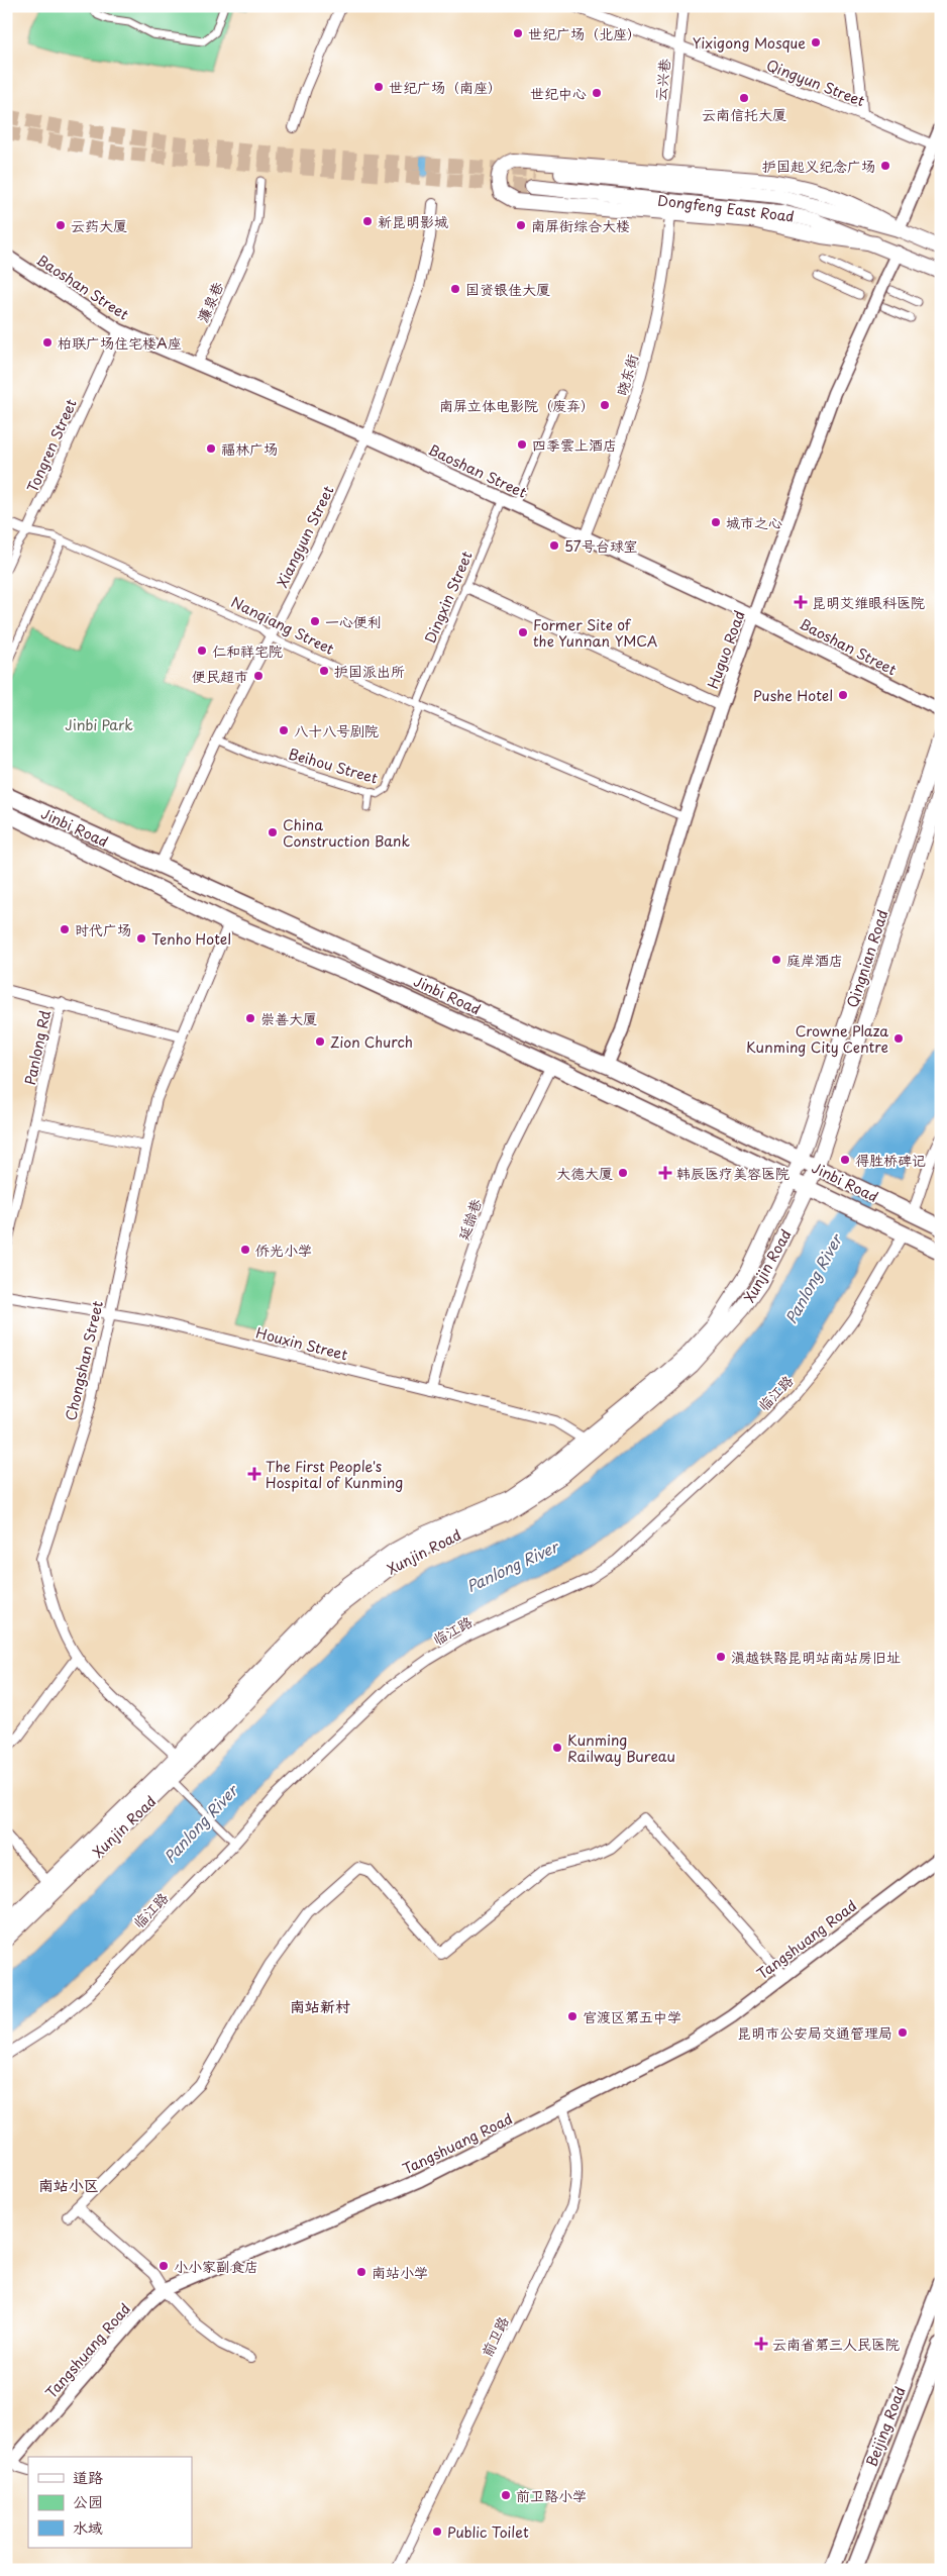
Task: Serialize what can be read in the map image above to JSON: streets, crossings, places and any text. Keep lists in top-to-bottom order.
{
  "streets": {
    "main road": [
      "Dongfeng East Road",
      "Jinbi Road",
      "Qingnian Road",
      "Xunjin Road",
      "Beijing Road"
    ],
    "street": [
      "云兴巷",
      "Qingyun Street",
      "Baoshan Street",
      "濂泉巷",
      "晓东街",
      "Tongren Street",
      "Xiangyun Street",
      "Dingxin Street",
      "Nanqiang Street",
      "Huguo Road",
      "Beihou Street",
      "Panlong Rd",
      "延龄巷",
      "Houxin Street",
      "Chongshan Street",
      "临江路",
      "Tangshuang Road",
      "前卫路"
    ]
  },
  "crossings": [
    ["云兴巷", "Qingyun Street"],
    ["Dongfeng East Road", "Huguo Road"],
    ["Baoshan Street", "濂泉巷"],
    ["Baoshan Street", "晓东街"],
    ["Baoshan Street", "Tongren Street"],
    ["Baoshan Street", "Xiangyun Street"],
    ["Baoshan Street", "Dingxin Street"],
    ["Baoshan Street", "Huguo Road"],
    ["Tongren Street", "Nanqiang Street"],
    ["Xiangyun Street", "Nanqiang Street"],
    ["Xiangyun Street", "Beihou Street"],
    ["Xiangyun Street", "Jinbi Road"],
    ["Dingxin Street", "Nanqiang Street"],
    ["Dingxin Street", "Beihou Street"],
    ["Nanqiang Street", "Huguo Road"],
    ["Nanqiang Street", "Beihou Street"],
    ["Huguo Road", "Jinbi Road"],
    ["Jinbi Road", "Qingnian Road"],
    ["Jinbi Road", "延龄巷"],
    ["Jinbi Road", "Xunjin Road"],
    ["Jinbi Road", "Chongshan Street"],
    ["Jinbi Road", "临江路"],
    ["Qingnian Road", "Xunjin Road"],
    ["延龄巷", "Houxin Street"],
    ["Xunjin Road", "Houxin Street"],
    ["Xunjin Road", "Chongshan Street"],
    ["Houxin Street", "Chongshan Street"],
    ["Tangshuang Road", "前卫路"]
  ],
  "districts": ["南站新村", "南站小区"],
  "water": ["Panlong River"],
  "parks": ["Jinbi Park"],
  "places": {
    "other": [
      "世纪广场（北座）",
      "Yixigong Mosque",
      "世纪广场（南座）",
      "世纪中心",
      "云南信托大厦",
      "护国起义纪念广场",
      "新昆明影城",
      "云药大厦",
      "南屏街综合大楼",
      "国资银佳大厦",
      "柏联广场住宅楼A座",
      "南屏立体电影院（废弃）",
      "四季雲上酒店",
      "福林广场",
      "城市之心",
      "57号台球室",
      "一心便利",
      "Former Site of the Yunnan YMCA",
      "仁和祥宅院",
      "护国派出所",
      "便民超市",
      "Pushe Hotel",
      "八十八号剧院",
      "China Construction Bank",
      "时代广场",
      "Tenho Hotel",
      "庭岸酒店",
      "崇善大厦",
      "Crowne Plaza Kunming City Centre",
      "Zion Church",
      "得胜桥碑记",
      "大德大厦",
      "侨光小学",
      "滇越铁路昆明站南站房旧址",
      "Kunming Railway Bureau",
      "官渡区第五中学",
      "昆明市公安局交通管理局",
      "小小家副食店",
      "南站小学",
      "前卫路小学",
      "Public Toilet"
    ],
    "health": [
      "昆明艾维眼科医院",
      "韩辰医疗美容医院",
      "The First People's Hospital of Kunming",
      "云南省第三人民医院"
    ]
  },
  "legend": ["道路", "公园", "水域"]
}
